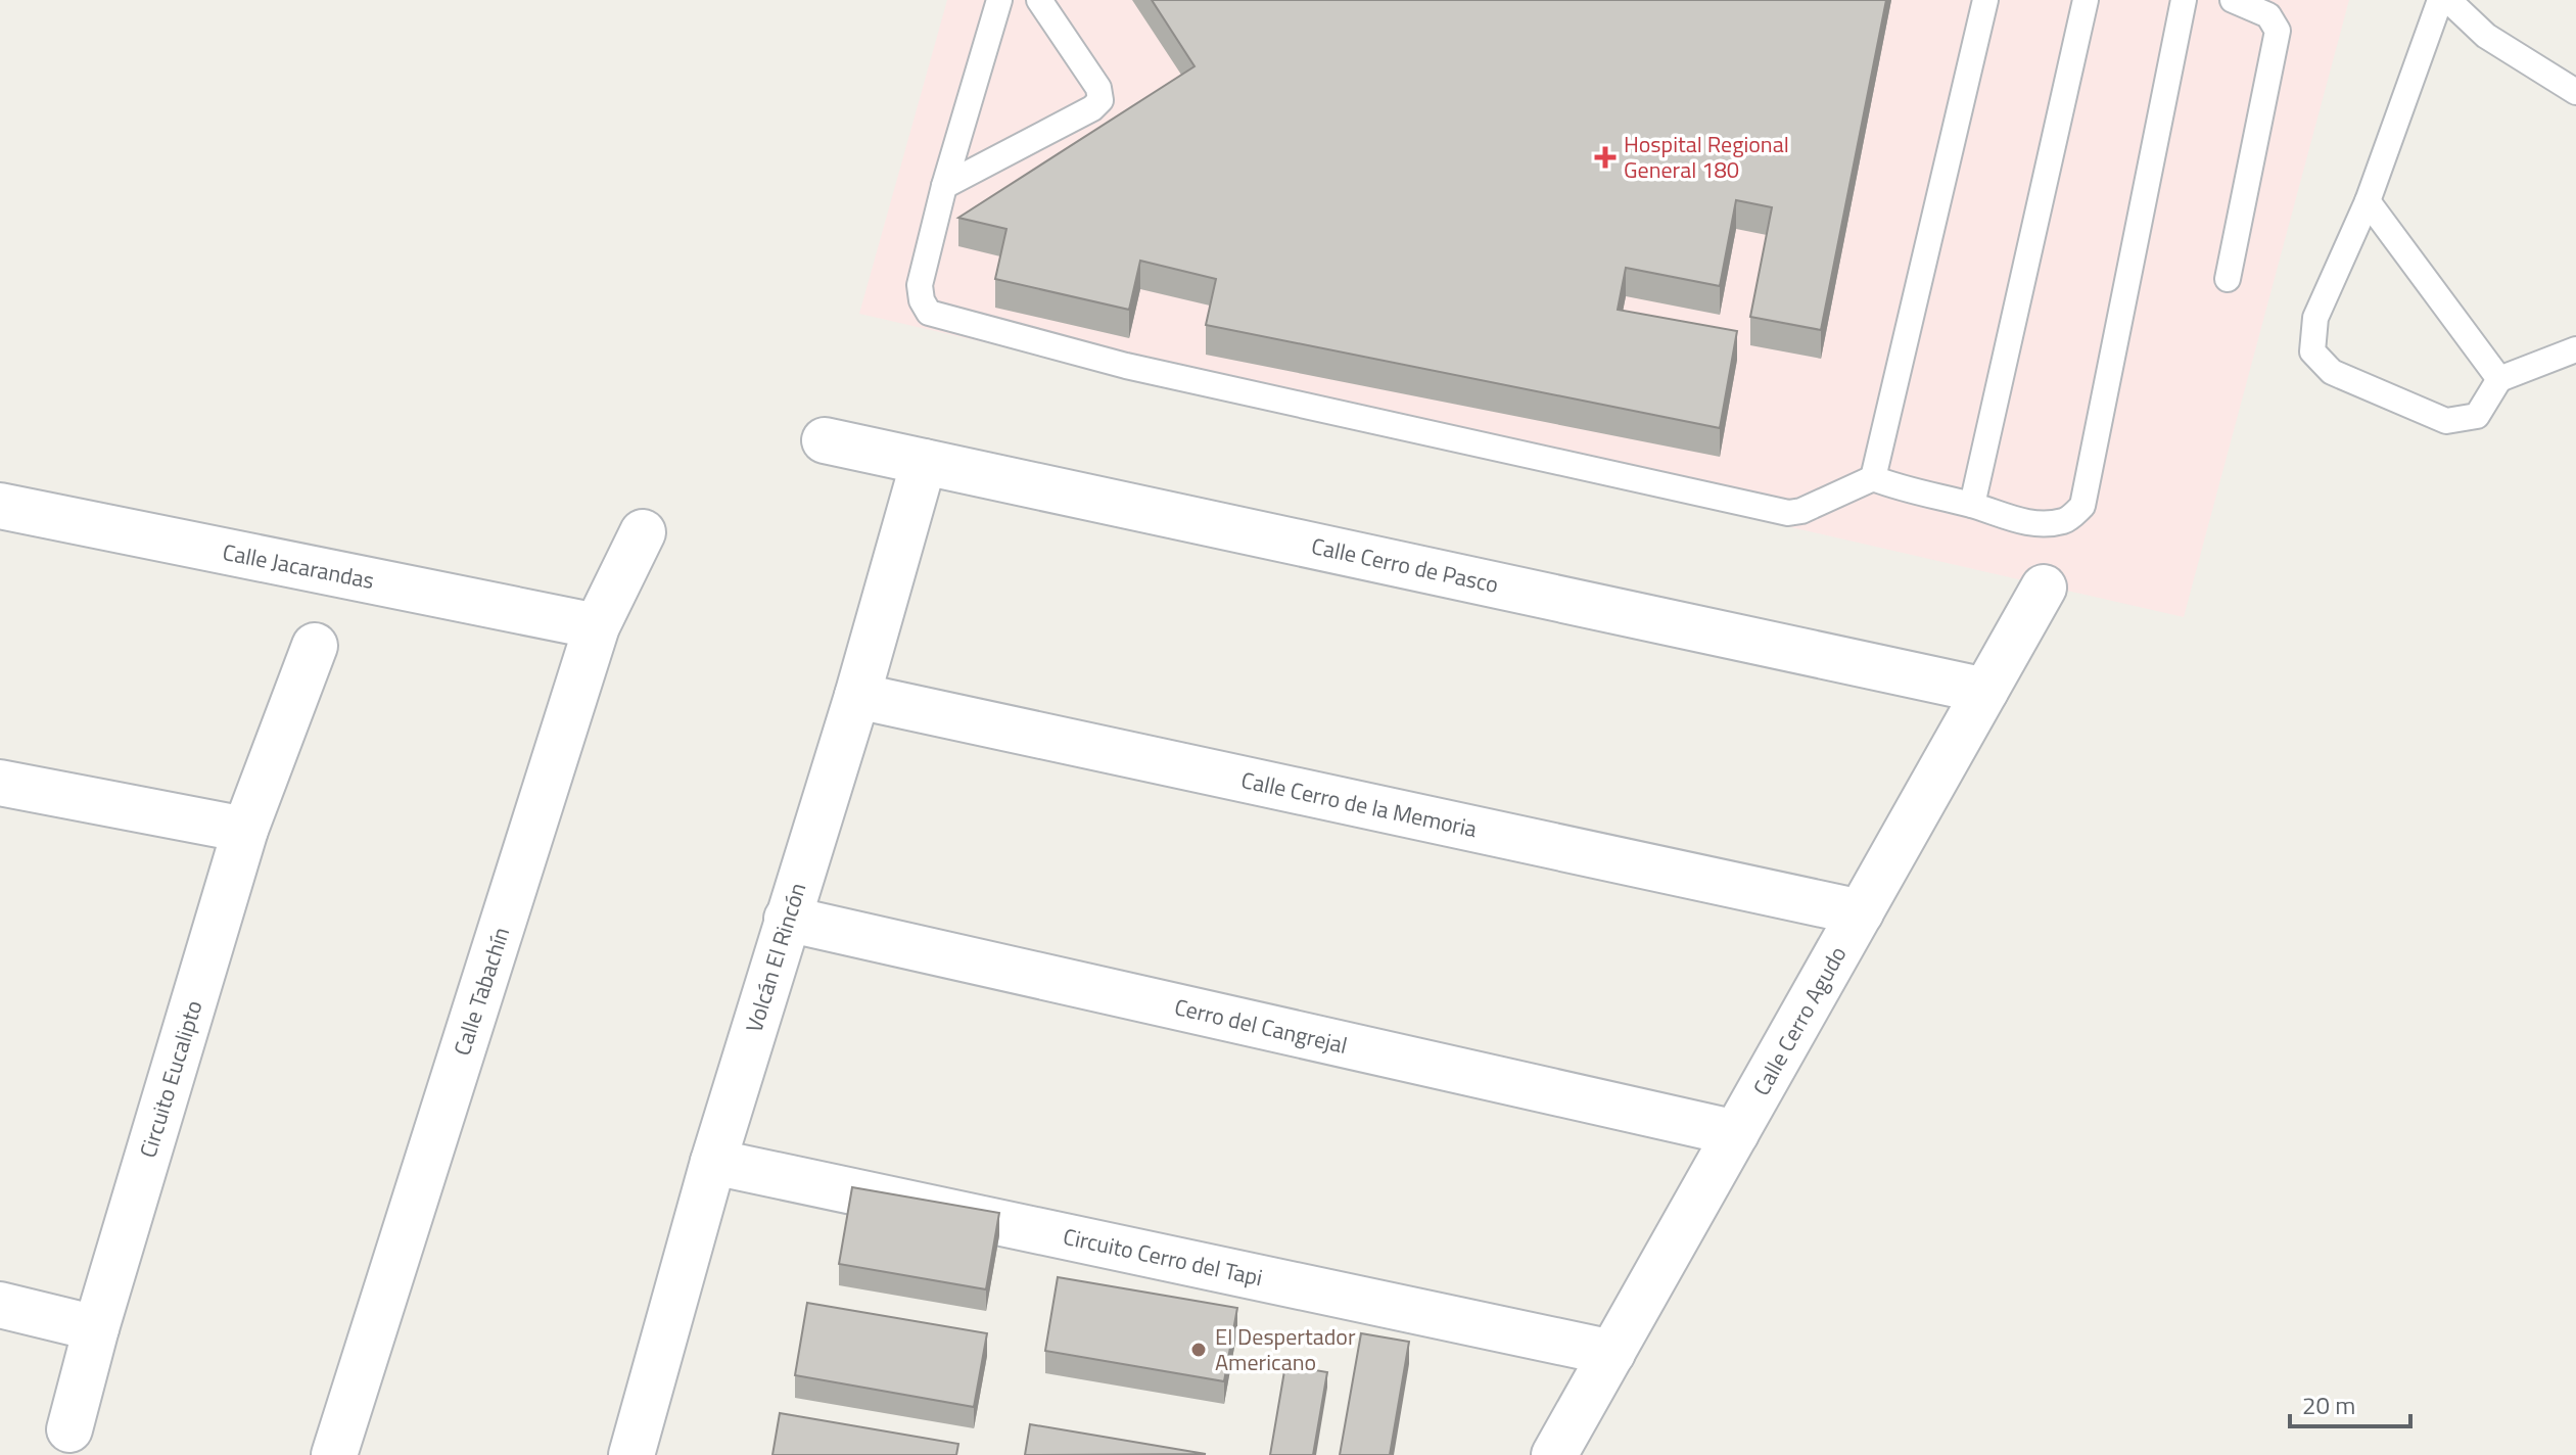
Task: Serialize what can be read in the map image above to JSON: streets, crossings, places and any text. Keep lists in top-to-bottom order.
{
  "streets": {
    "street": [
      "Calle Cerro de Pasco",
      "Calle Jacarandas",
      "Calle Cerro de la Memoria",
      "Volcán El Rincón",
      "Calle Tabachín",
      "Calle Cerro Agudo",
      "Cerro del Cangrejal",
      "Circuito Eucalipto",
      "Circuito Cerro del Tapi"
    ]
  },
  "crossings": [
    ["Calle Cerro de Pasco", "Volcán El Rincón"],
    ["Calle Cerro de Pasco", "Calle Cerro Agudo"],
    ["Calle Jacarandas", "Calle Tabachín"],
    ["Calle Cerro de la Memoria", "Volcán El Rincón"],
    ["Calle Cerro de la Memoria", "Calle Cerro Agudo"],
    ["Volcán El Rincón", "Cerro del Cangrejal"],
    ["Volcán El Rincón", "Circuito Cerro del Tapi"],
    ["Calle Cerro Agudo", "Cerro del Cangrejal"],
    ["Calle Cerro Agudo", "Circuito Cerro del Tapi"]
  ],
  "places": {
    "health": ["Hospital Regional General 180"],
    "other": ["El Despertador Americano"]
  },
  "scale_bar": "20 m"
}
